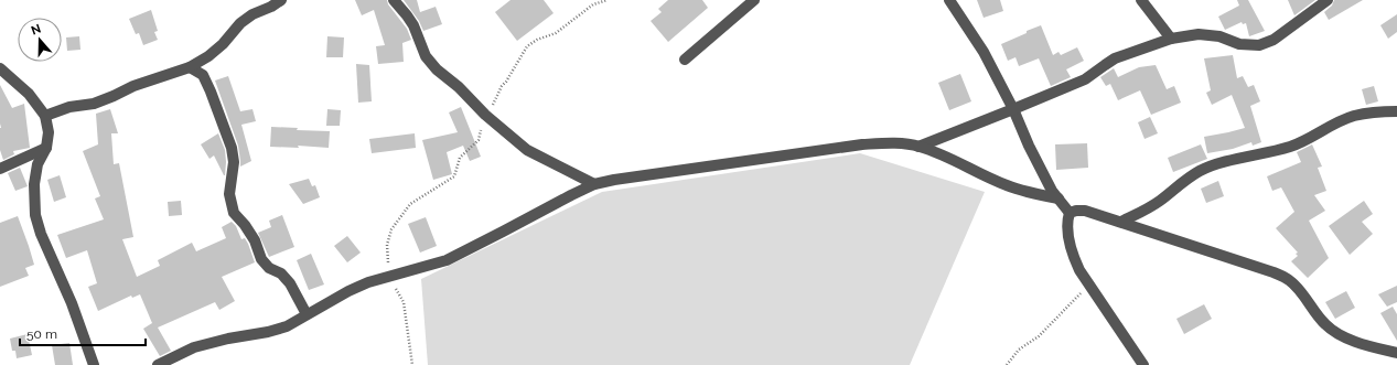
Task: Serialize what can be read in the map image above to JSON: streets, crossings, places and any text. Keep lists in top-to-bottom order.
{
  "scale_bar": "50 m",
  "north": "top"
}
